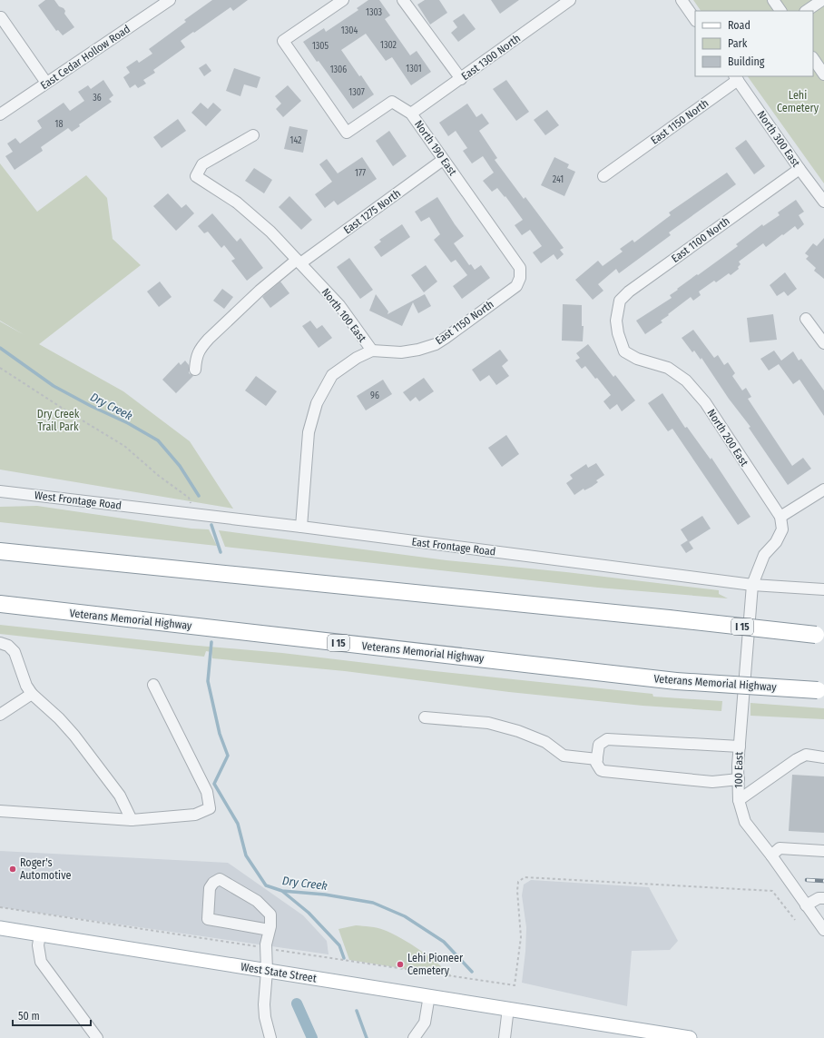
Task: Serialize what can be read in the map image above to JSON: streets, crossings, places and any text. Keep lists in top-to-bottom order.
{
  "streets": {
    "highway": ["Veterans Memorial Highway", "I 15"],
    "main road": ["West State Street"],
    "street": [
      "East Cedar Hollow Road",
      "East 1300 North",
      "East 1150 North",
      "North 300 East",
      "North 190 East",
      "East 1275 North",
      "East 1100 North",
      "North 100 East",
      "North 200 East",
      "West Frontage Road",
      "East Frontage Road",
      "100 East"
    ]
  },
  "crossings": [
    ["East 1300 North", "North 190 East"],
    ["East 1150 North", "North 300 East"],
    ["East 1150 North", "North 190 East"],
    ["East 1150 North", "North 100 East"],
    ["North 300 East", "East 1100 North"],
    ["North 190 East", "East 1275 North"],
    ["East 1275 North", "North 100 East"],
    ["East 1100 North", "North 200 East"],
    ["North 100 East", "East Frontage Road"],
    ["West Frontage Road", "East Frontage Road"],
    ["East Frontage Road", "100 East"]
  ],
  "water": ["Dry Creek"],
  "parks": ["Lehi Cemetery", "Dry Creek Trail Park"],
  "places": ["Roger's Automotive", "Lehi Pioneer Cemetery"],
  "house_numbers": [
    "1303",
    "1304",
    "1302",
    "1305",
    "1301",
    "1306",
    "1307",
    "36",
    "18",
    "142",
    "177",
    "241",
    "96"
  ],
  "legend": ["Road", "Park", "Building"],
  "scale_bar": "50 m"
}
